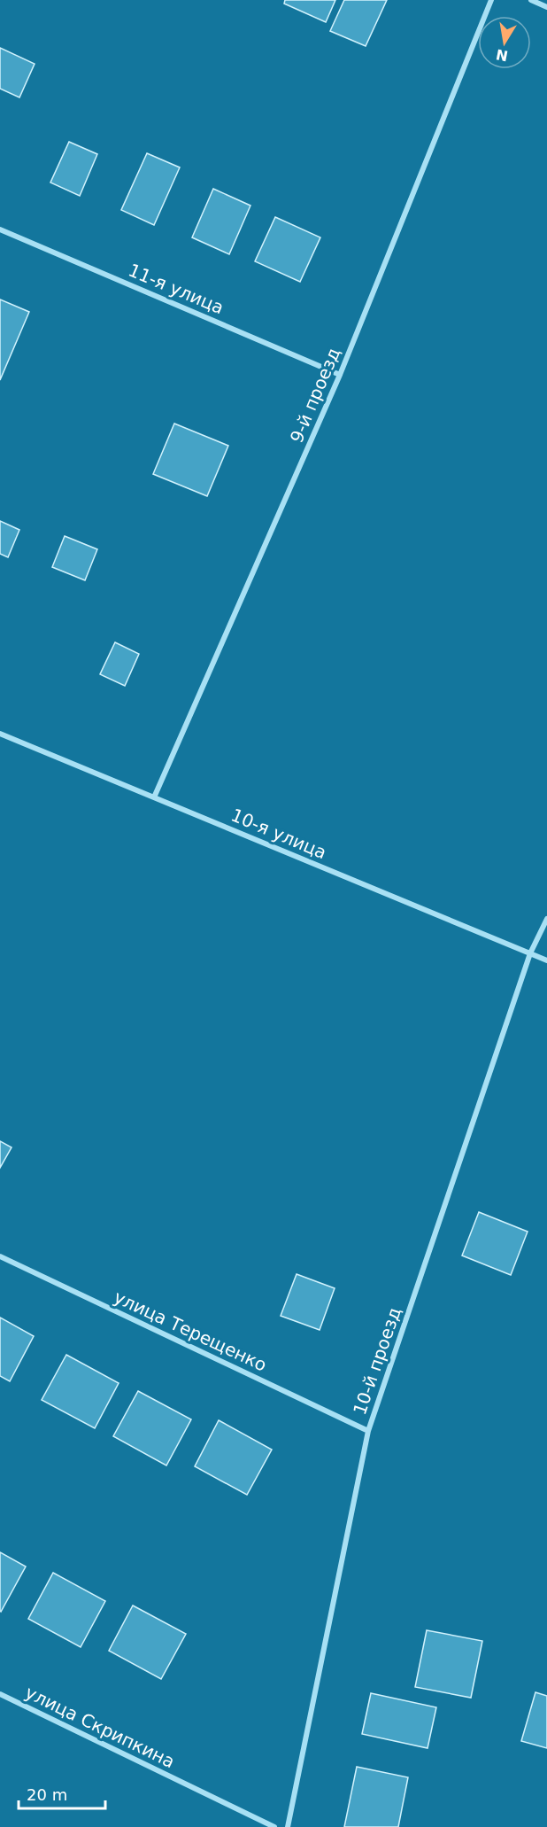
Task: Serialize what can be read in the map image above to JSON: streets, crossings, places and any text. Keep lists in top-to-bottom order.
{
  "streets": {
    "street": [
      "11-я улица",
      "9-й проезд",
      "10-я улица",
      "улица Терещенко",
      "10-й проезд",
      "улица Скрипкина"
    ]
  },
  "crossings": [
    ["11-я улица", "9-й проезд"],
    ["9-й проезд", "10-я улица"],
    ["10-я улица", "10-й проезд"],
    ["улица Терещенко", "10-й проезд"]
  ],
  "scale_bar": "20 m",
  "north": "bottom"
}
